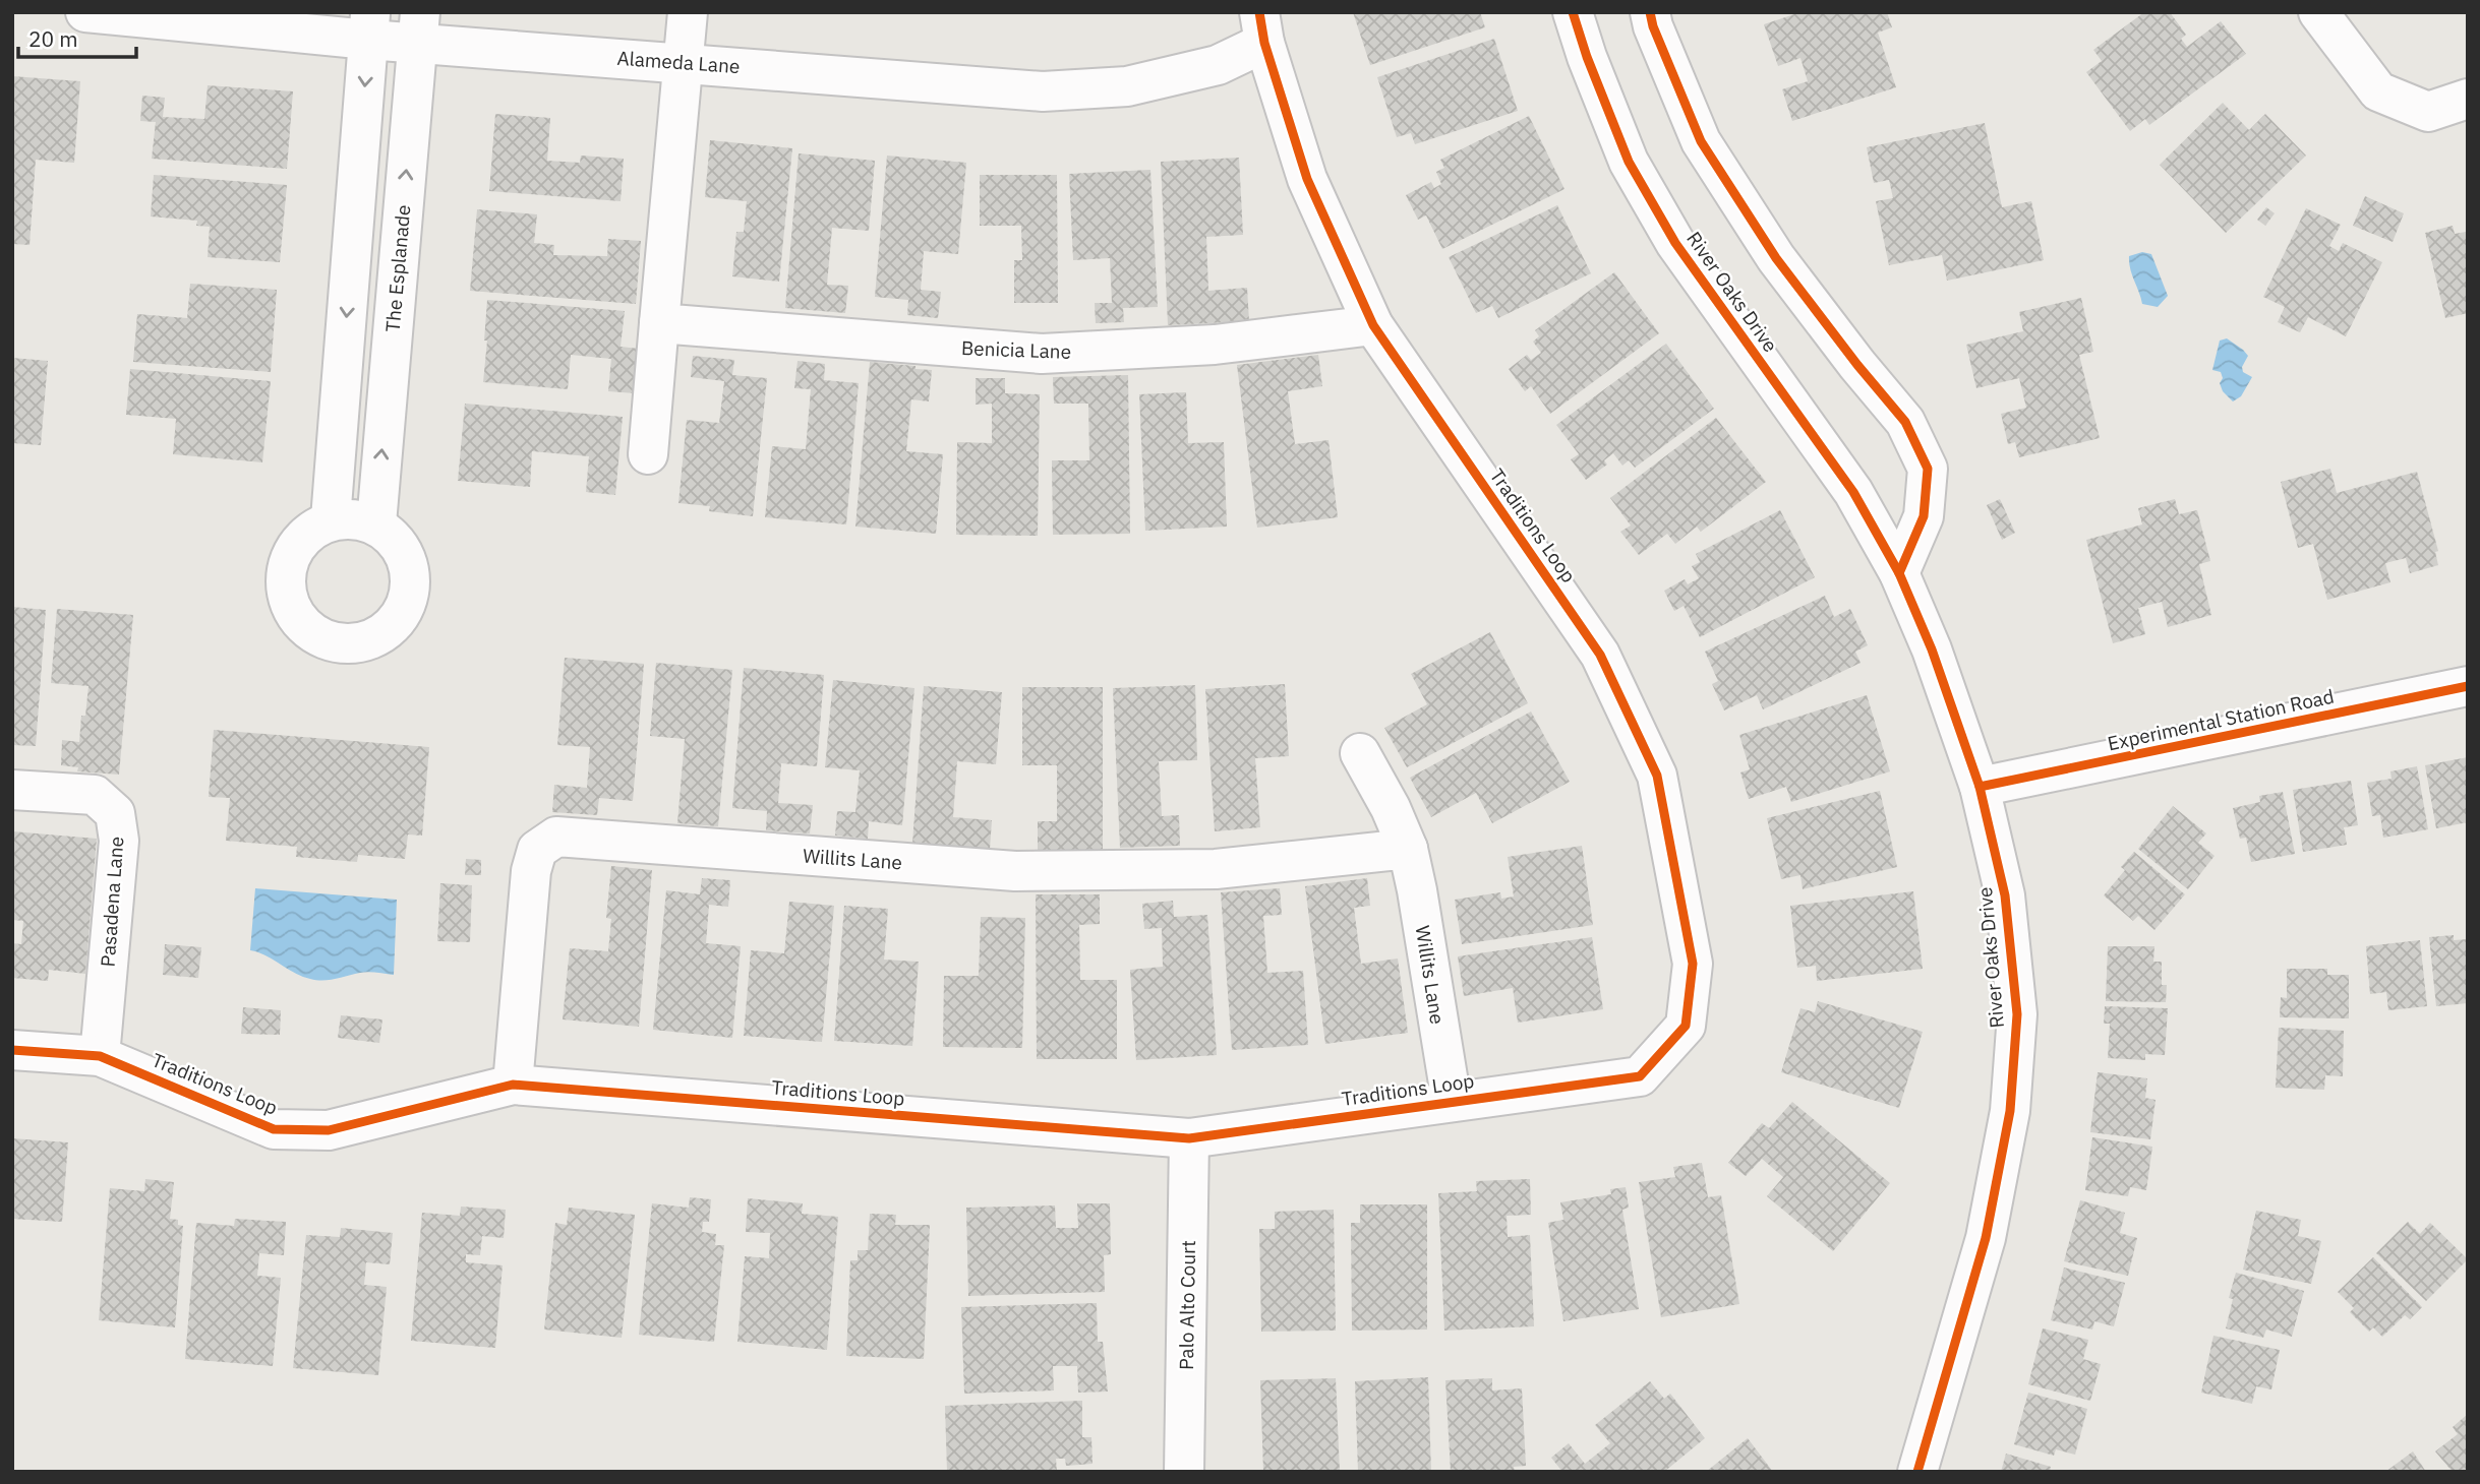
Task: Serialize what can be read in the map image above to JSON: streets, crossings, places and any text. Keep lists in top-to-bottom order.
{
  "streets": {
    "street": [
      "Alameda Lane",
      "The Esplanade",
      "River Oaks Drive",
      "Benicia Lane",
      "Traditions Loop",
      "Experimental Station Road",
      "Willits Lane",
      "Pasadena Lane",
      "Palo Alto Court"
    ]
  },
  "crossings": [
    ["Alameda Lane", "The Esplanade"],
    ["Alameda Lane", "Traditions Loop"],
    ["River Oaks Drive", "Experimental Station Road"],
    ["Benicia Lane", "Traditions Loop"],
    ["Traditions Loop", "Willits Lane"],
    ["Traditions Loop", "Pasadena Lane"],
    ["Traditions Loop", "Palo Alto Court"]
  ],
  "scale_bar": "20 m"
}
